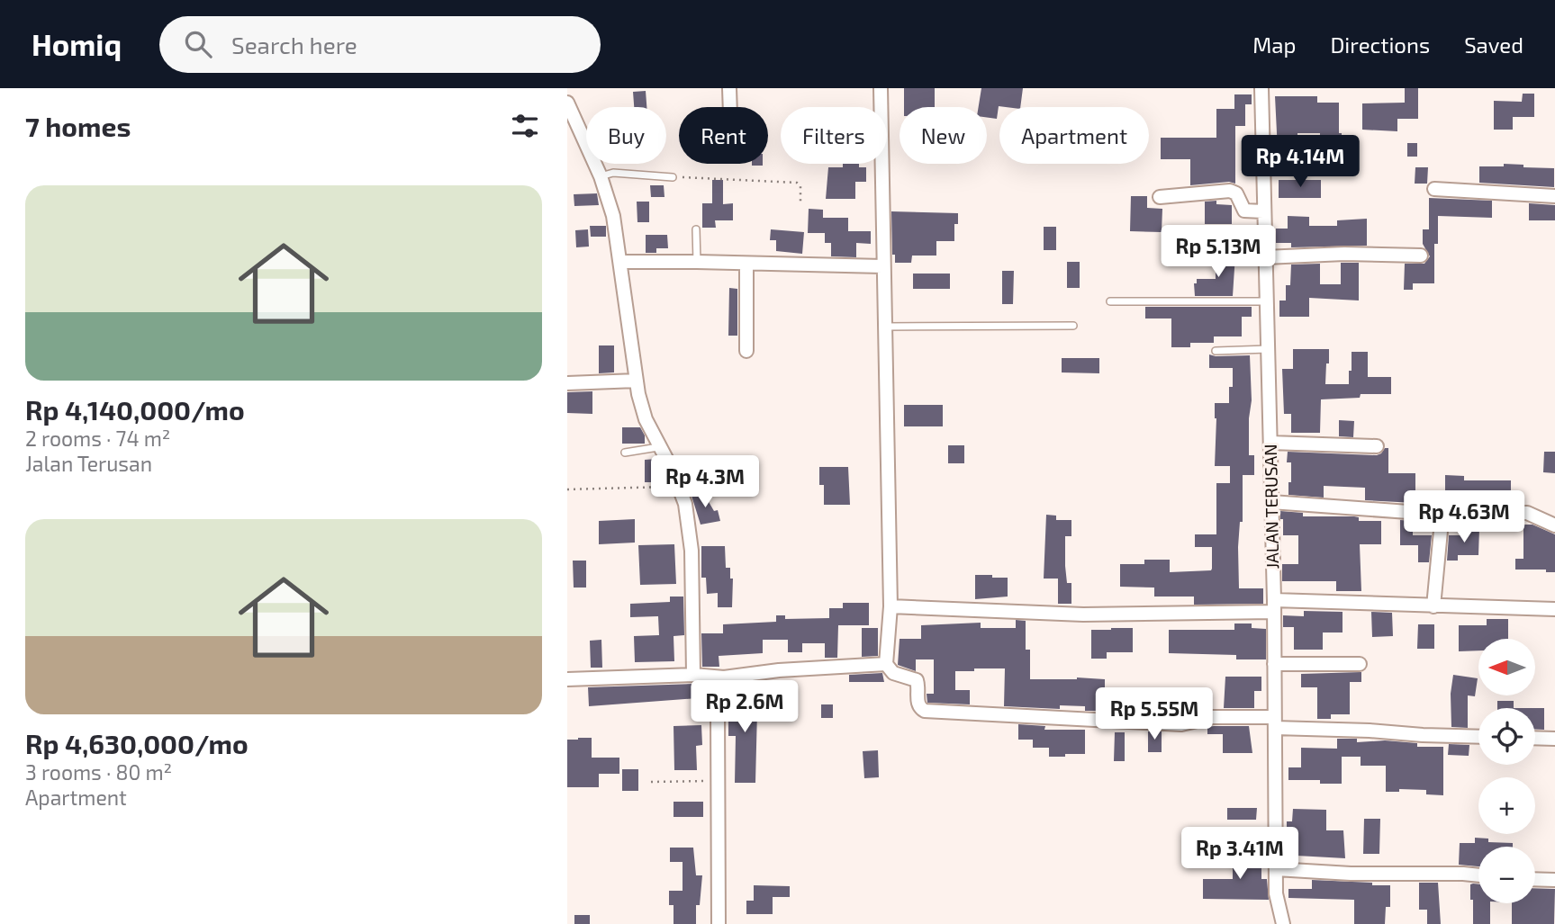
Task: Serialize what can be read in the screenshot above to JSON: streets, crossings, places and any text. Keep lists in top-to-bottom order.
{
  "streets": {
    "street": ["JALAN TERUSAN"]
  },
  "north": "left",
  "page": {
    "header": "Homiq",
    "search": "Search here",
    "nav": ["Map", "Directions", "Saved"],
    "heading": "7 homes",
    "chip": [
      "Buy",
      "Rent",
      "Filters",
      "New",
      "Apartment"
    ],
    "price": [
      "Rp 4.14M",
      "Rp 5.13M",
      "Rp 4.3M",
      "Rp 4.63M",
      "Rp 2.6M",
      "Rp 5.55M",
      "Rp 3.41M"
    ],
    "list": [
      {
        "name": "Rp 4,140,000/mo",
        "note": "2 rooms · 74 m² · Jalan Terusan"
      },
      {
        "name": "Rp 4,630,000/mo",
        "note": "3 rooms · 80 m² · Apartment"
      }
    ],
    "map_buttons": ["+", "−"]
  }
}
